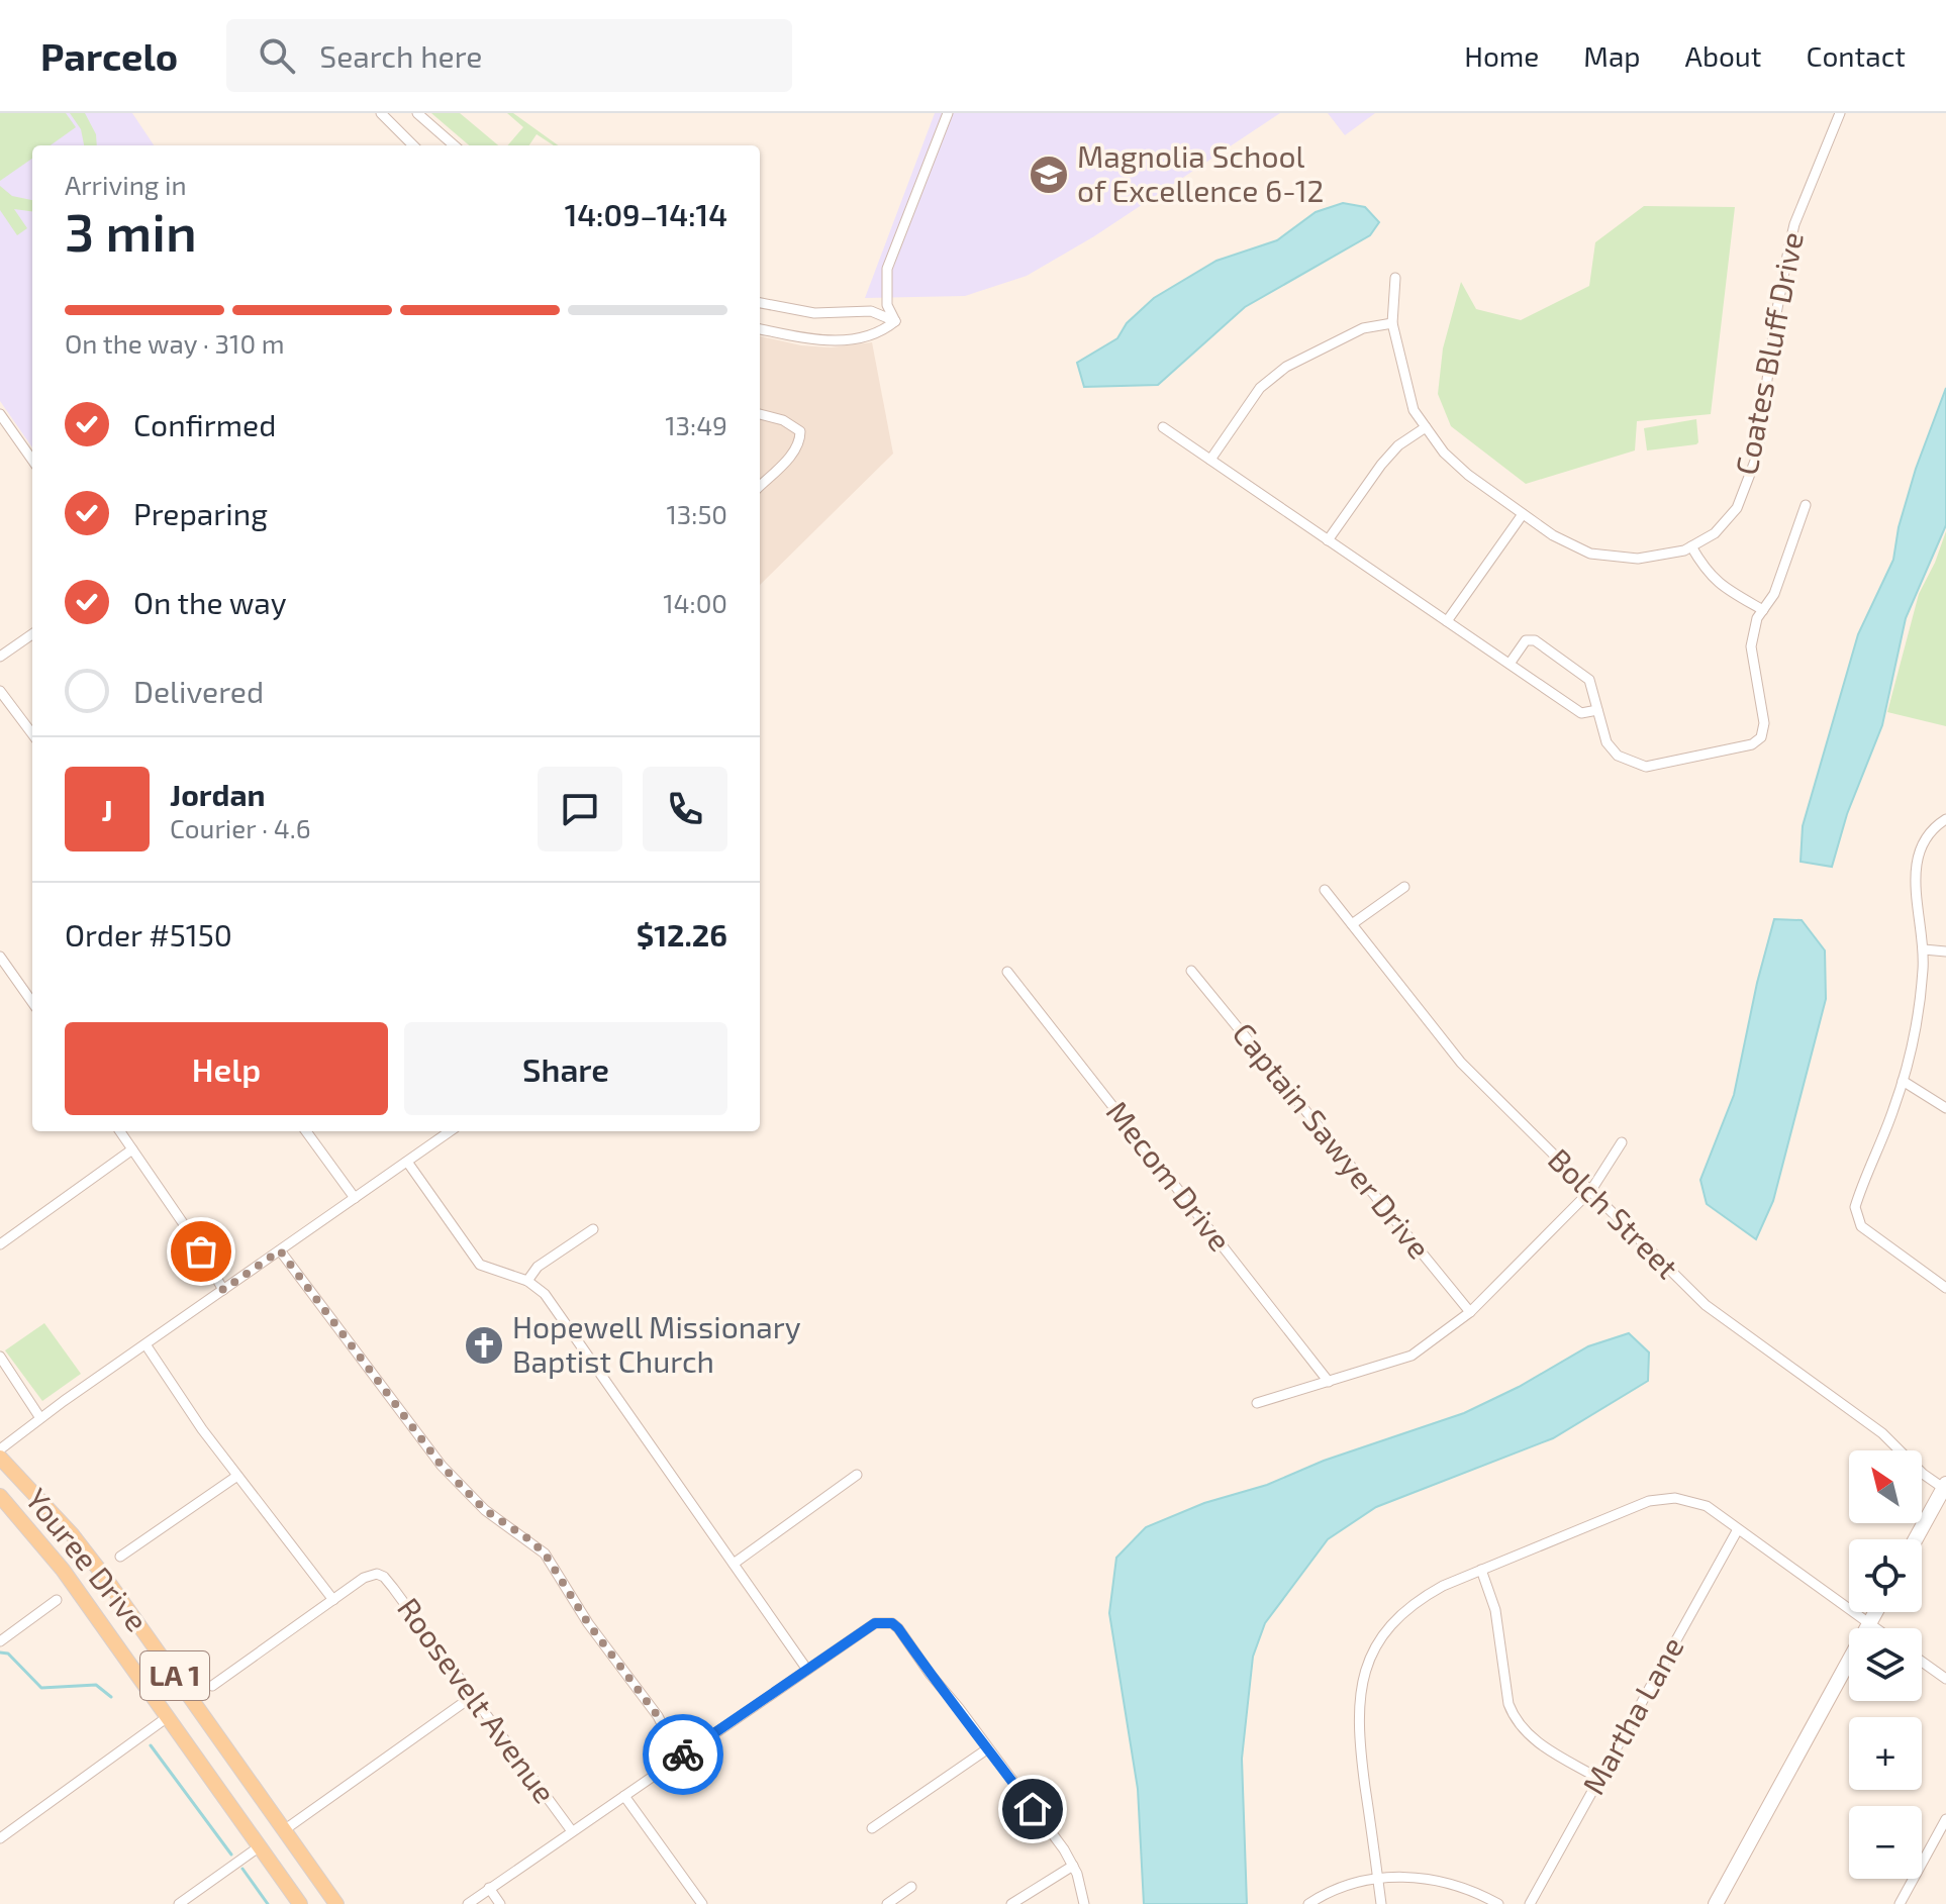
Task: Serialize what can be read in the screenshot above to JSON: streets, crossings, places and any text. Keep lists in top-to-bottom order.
{
  "streets": {
    "main road": ["Youree Drive", "LA 1"],
    "street": [
      "Coates Bluff Drive",
      "Captain Sawyer Drive",
      "Mecom Drive",
      "Bolch Street",
      "Roosevelt Avenue",
      "Martha Lane"
    ]
  },
  "places": {
    "school or university": ["Magnolia School of Excellence 6-12"],
    "church": ["Hopewell Missionary Baptist Church"]
  },
  "north": "top left",
  "page": {
    "header": "Parcelo",
    "search": "Search here",
    "nav": [
      "Home",
      "Map",
      "About",
      "Contact"
    ],
    "heading": ["3 min", "Arriving in", "14:09–14:14"],
    "panel": [
      "Jordan",
      "Courier · 4.6",
      "Order #5150",
      "$12.26"
    ],
    "bar": "On the way · 310 m",
    "list": [
      ["Confirmed", "13:49"],
      ["Preparing", "13:50"],
      ["On the way", "14:00"],
      "Delivered"
    ],
    "round": "J",
    "buttons": ["Help", "Share"],
    "map_buttons": ["+", "−"]
  }
}
